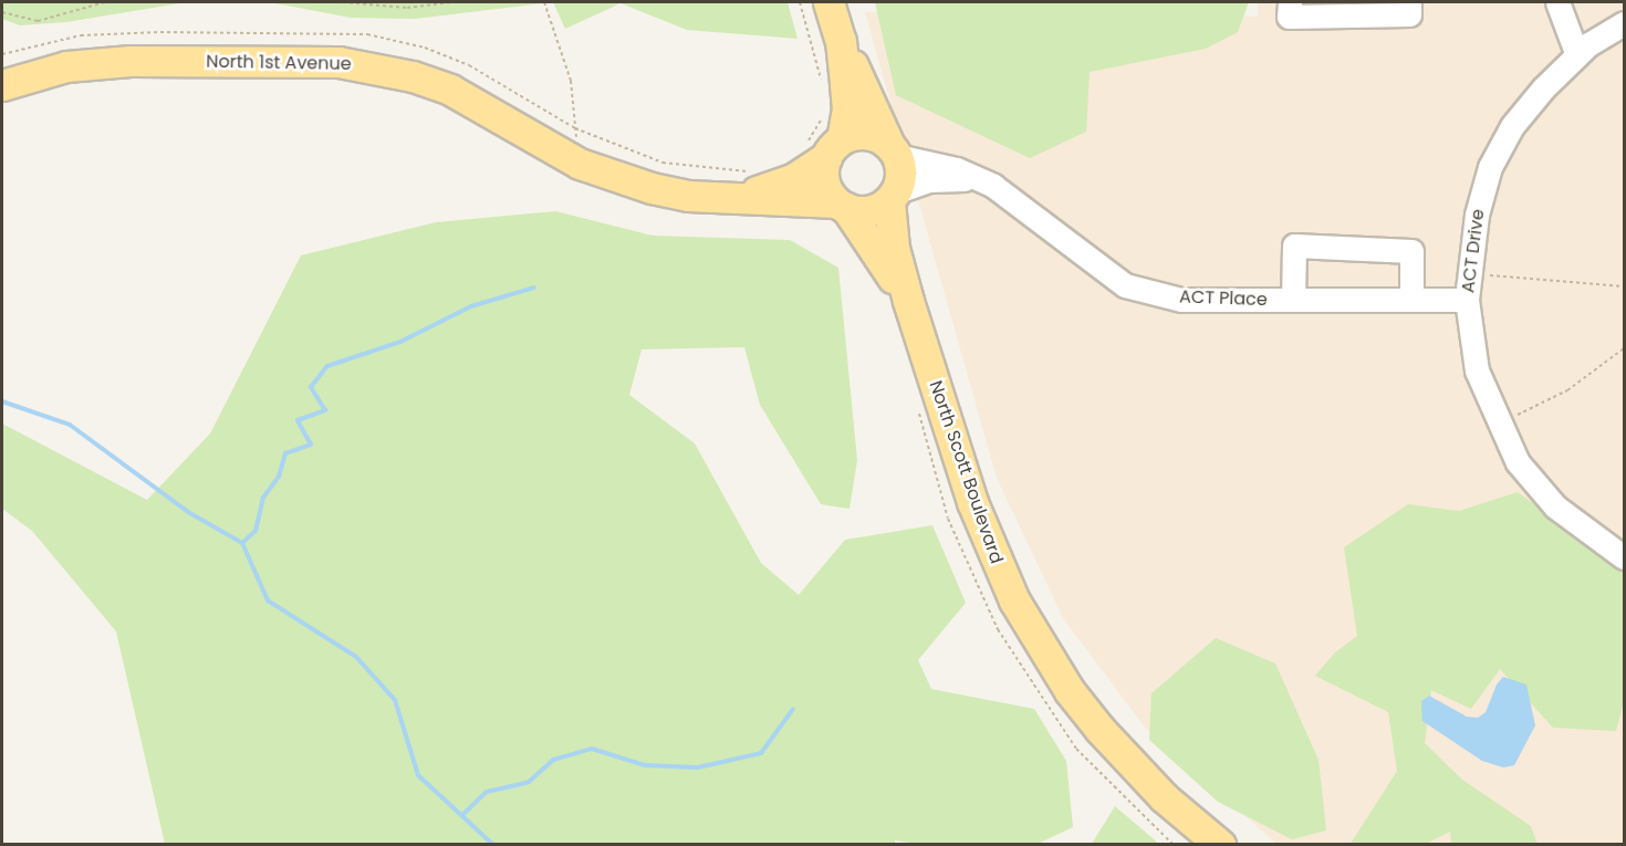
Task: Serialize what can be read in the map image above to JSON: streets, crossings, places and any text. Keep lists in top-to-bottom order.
{
  "streets": {
    "main road": ["North 1st Avenue", "North Scott Boulevard"],
    "lane": ["ACT Drive", "ACT Place"]
  },
  "crossings": [
    ["North 1st Avenue", "ACT Place"],
    ["North 1st Avenue", "North Scott Boulevard"],
    ["ACT Drive", "ACT Place"],
    ["ACT Place", "North Scott Boulevard"]
  ]
}
